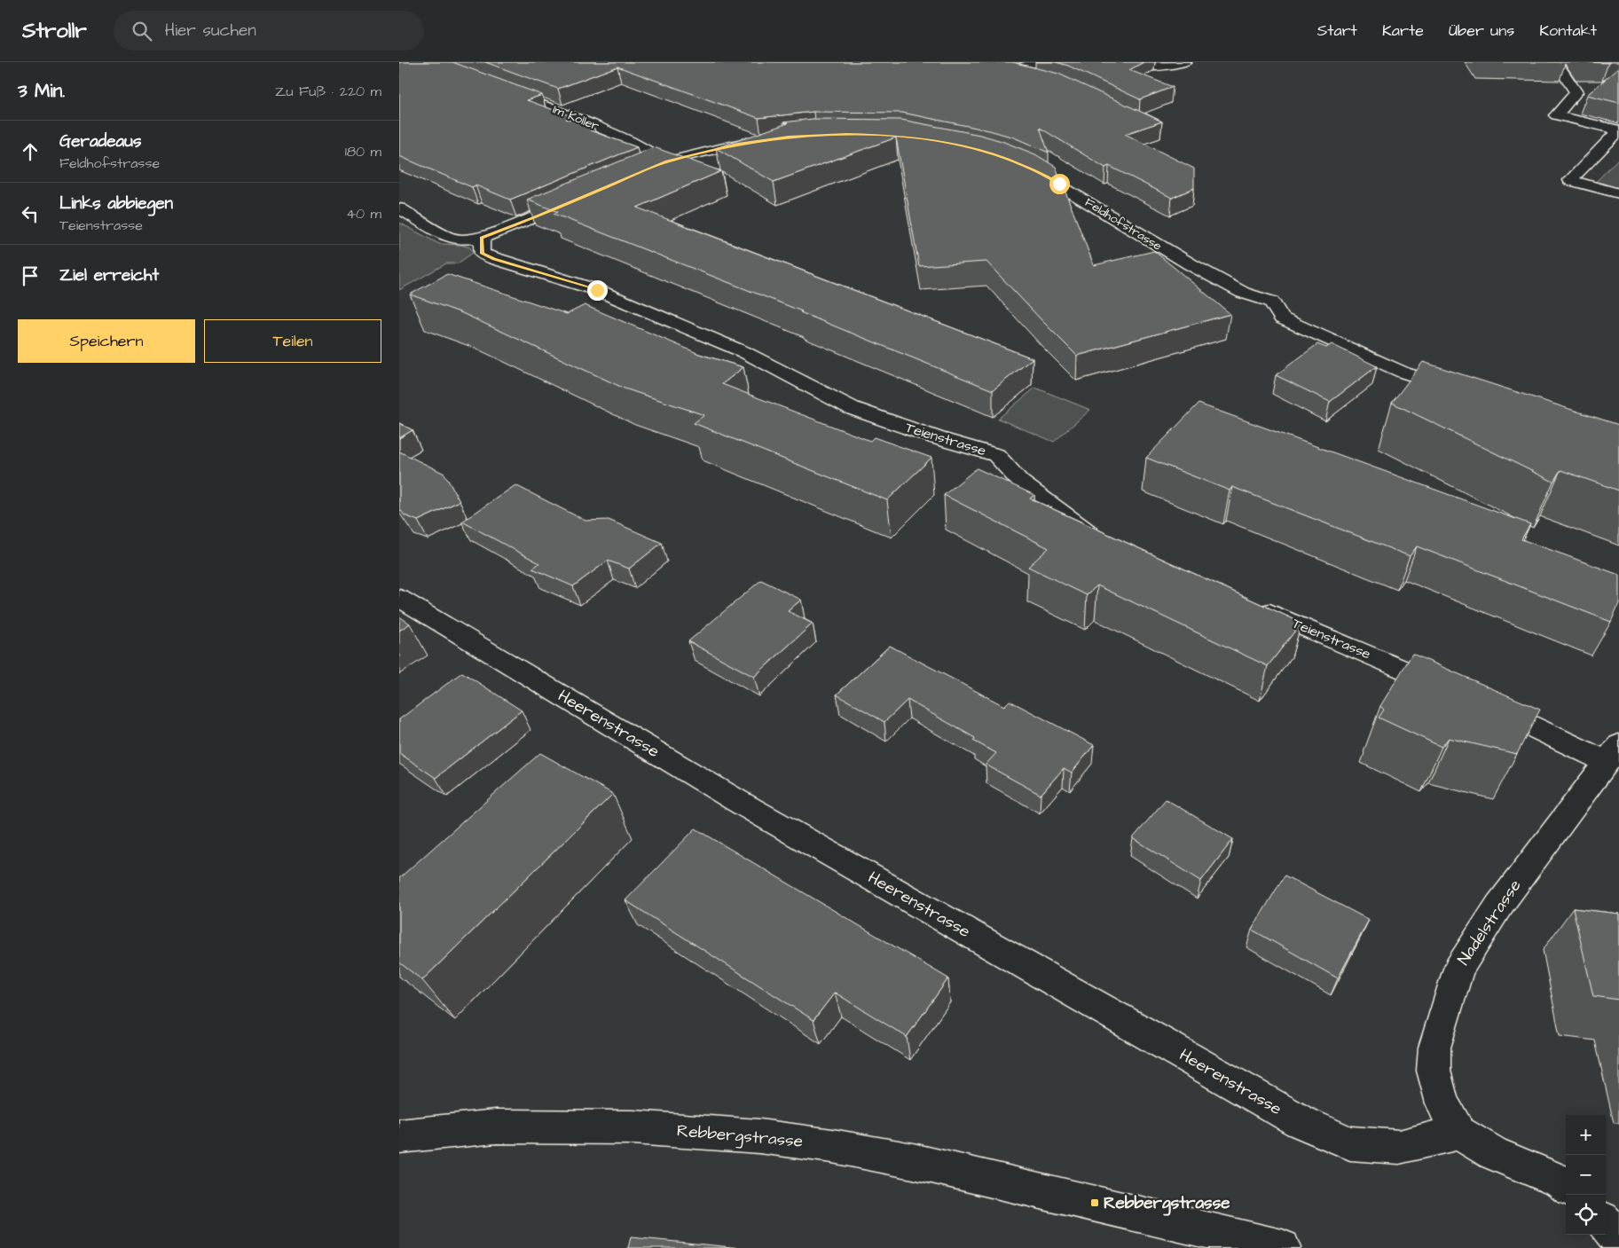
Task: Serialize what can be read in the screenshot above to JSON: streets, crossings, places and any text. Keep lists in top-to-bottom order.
{
  "streets": {
    "street": [
      "Im Koller",
      "Feldhofstrasse",
      "Teienstrasse",
      "Heerenstrasse",
      "Nadelstrasse",
      "Rebbergstrasse"
    ]
  },
  "crossings": [
    ["Heerenstrasse", "Nadelstrasse"]
  ],
  "places": {
    "transit": ["Rebbergstrasse"]
  },
  "page": {
    "header": "Strollr",
    "search": "Hier suchen",
    "nav": [
      "Start",
      "Karte",
      "Über uns",
      "Kontakt"
    ],
    "heading": ["3 Min.", "Zu Fuß · 220 m"],
    "list": [
      ["Geradeaus", "Feldhofstrasse", "180 m"],
      ["Links abbiegen", "Teienstrasse", "40 m"],
      "Ziel erreicht"
    ],
    "buttons": ["Speichern", "Teilen"],
    "map_buttons": ["+", "−"]
  }
}
